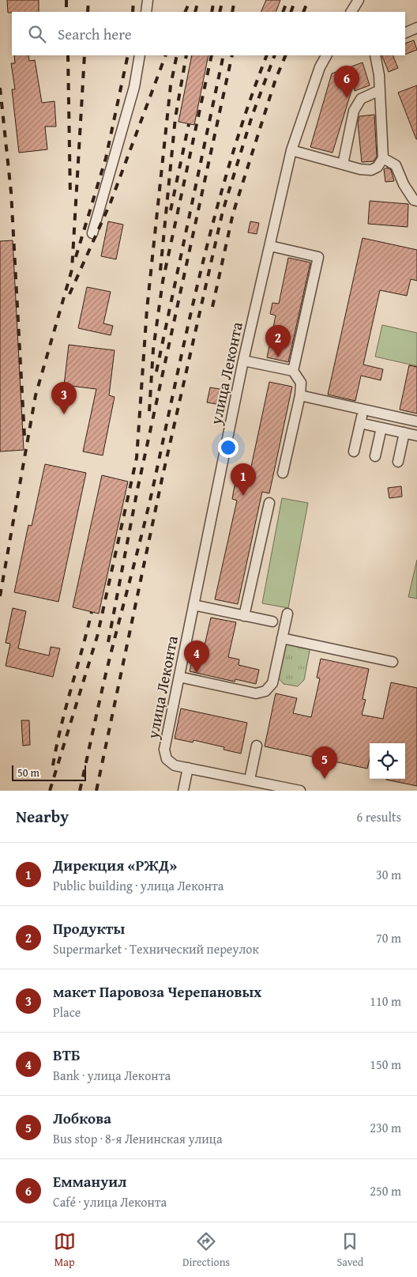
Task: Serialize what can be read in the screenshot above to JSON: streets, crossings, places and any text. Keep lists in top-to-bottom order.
{
  "streets": {
    "street": ["улица Леконта"]
  },
  "scale_bar": "50 m",
  "page": {
    "search": "Search here",
    "pins": [
      "6",
      "2",
      "3",
      "1",
      "4",
      "5"
    ],
    "scale": "50 m",
    "heading": ["Nearby", "6 results"],
    "list": [
      {
        "mark": "1",
        "name": "Дирекция «РЖД»",
        "note": "Public building · улица Леконта",
        "value": "30 m"
      },
      {
        "mark": "2",
        "name": "Продукты",
        "note": "Supermarket · Технический переулок",
        "value": "70 m"
      },
      {
        "mark": "3",
        "name": "макет Паровоза Черепановых",
        "note": "Place",
        "value": "110 m"
      },
      {
        "mark": "4",
        "name": "ВТБ",
        "note": "Bank · улица Леконта",
        "value": "150 m"
      },
      {
        "mark": "5",
        "name": "Лобкова",
        "note": "Bus stop · 8-я Ленинская улица",
        "value": "230 m"
      },
      {
        "mark": "6",
        "name": "Еммануил",
        "note": "Café · улица Леконта",
        "value": "250 m"
      }
    ],
    "nav": ["Map", "Directions", "Saved"]
  }
}
